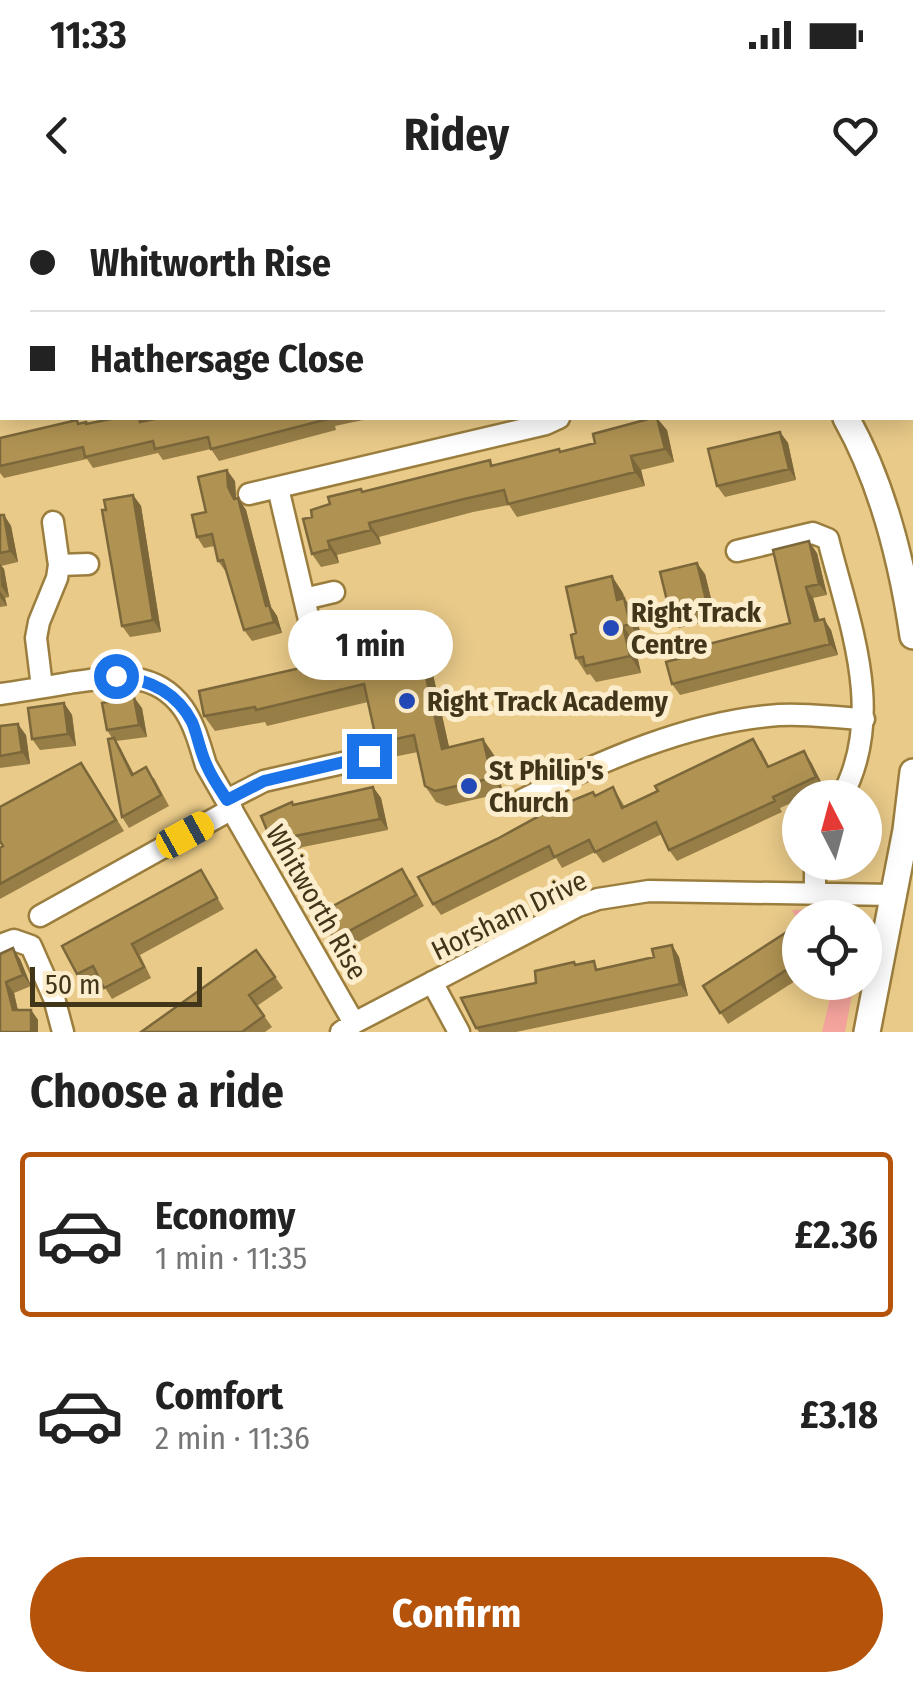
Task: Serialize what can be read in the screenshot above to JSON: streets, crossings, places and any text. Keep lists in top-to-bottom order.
{
  "streets": {
    "street": ["Whitworth Rise", "Horsham Drive"]
  },
  "crossings": [
    ["Whitworth Rise", "Horsham Drive"]
  ],
  "places": ["Right Track Centre", "Right Track Academy", "St Philip's Church"],
  "scale_bar": "50 m",
  "north": "top",
  "page": {
    "status": "11:33",
    "header": "Ridey",
    "banner": ["Whitworth Rise", "Hathersage Close"],
    "bubble": "1 min",
    "scale": "50 m",
    "heading": "Choose a ride",
    "list": [
      {
        "name": "Economy",
        "note": "1 min · 11:35",
        "value": "£2.36"
      },
      {
        "name": "Comfort",
        "note": "2 min · 11:36",
        "value": "£3.18"
      }
    ],
    "buttons": "Confirm"
  }
}
